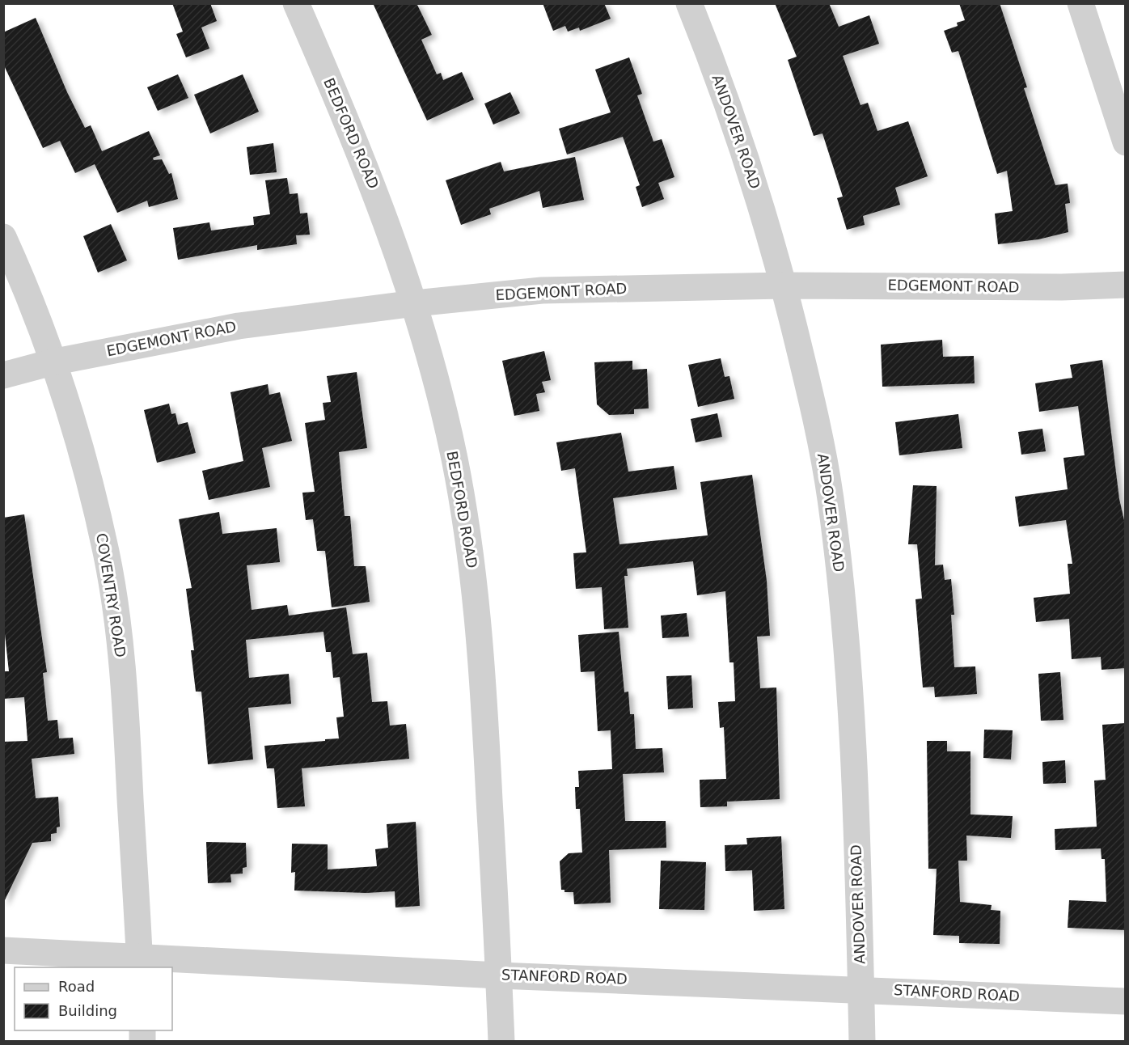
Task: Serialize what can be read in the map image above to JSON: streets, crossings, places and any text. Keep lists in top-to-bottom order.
{
  "streets": {
    "street": [
      "ANDOVER ROAD",
      "BEDFORD ROAD",
      "EDGEMONT ROAD",
      "COVENTRY ROAD",
      "STANFORD ROAD"
    ]
  },
  "crossings": [
    ["ANDOVER ROAD", "EDGEMONT ROAD"],
    ["ANDOVER ROAD", "STANFORD ROAD"],
    ["BEDFORD ROAD", "EDGEMONT ROAD"],
    ["BEDFORD ROAD", "STANFORD ROAD"],
    ["EDGEMONT ROAD", "COVENTRY ROAD"],
    ["COVENTRY ROAD", "STANFORD ROAD"]
  ],
  "legend": ["Road", "Building"]
}
